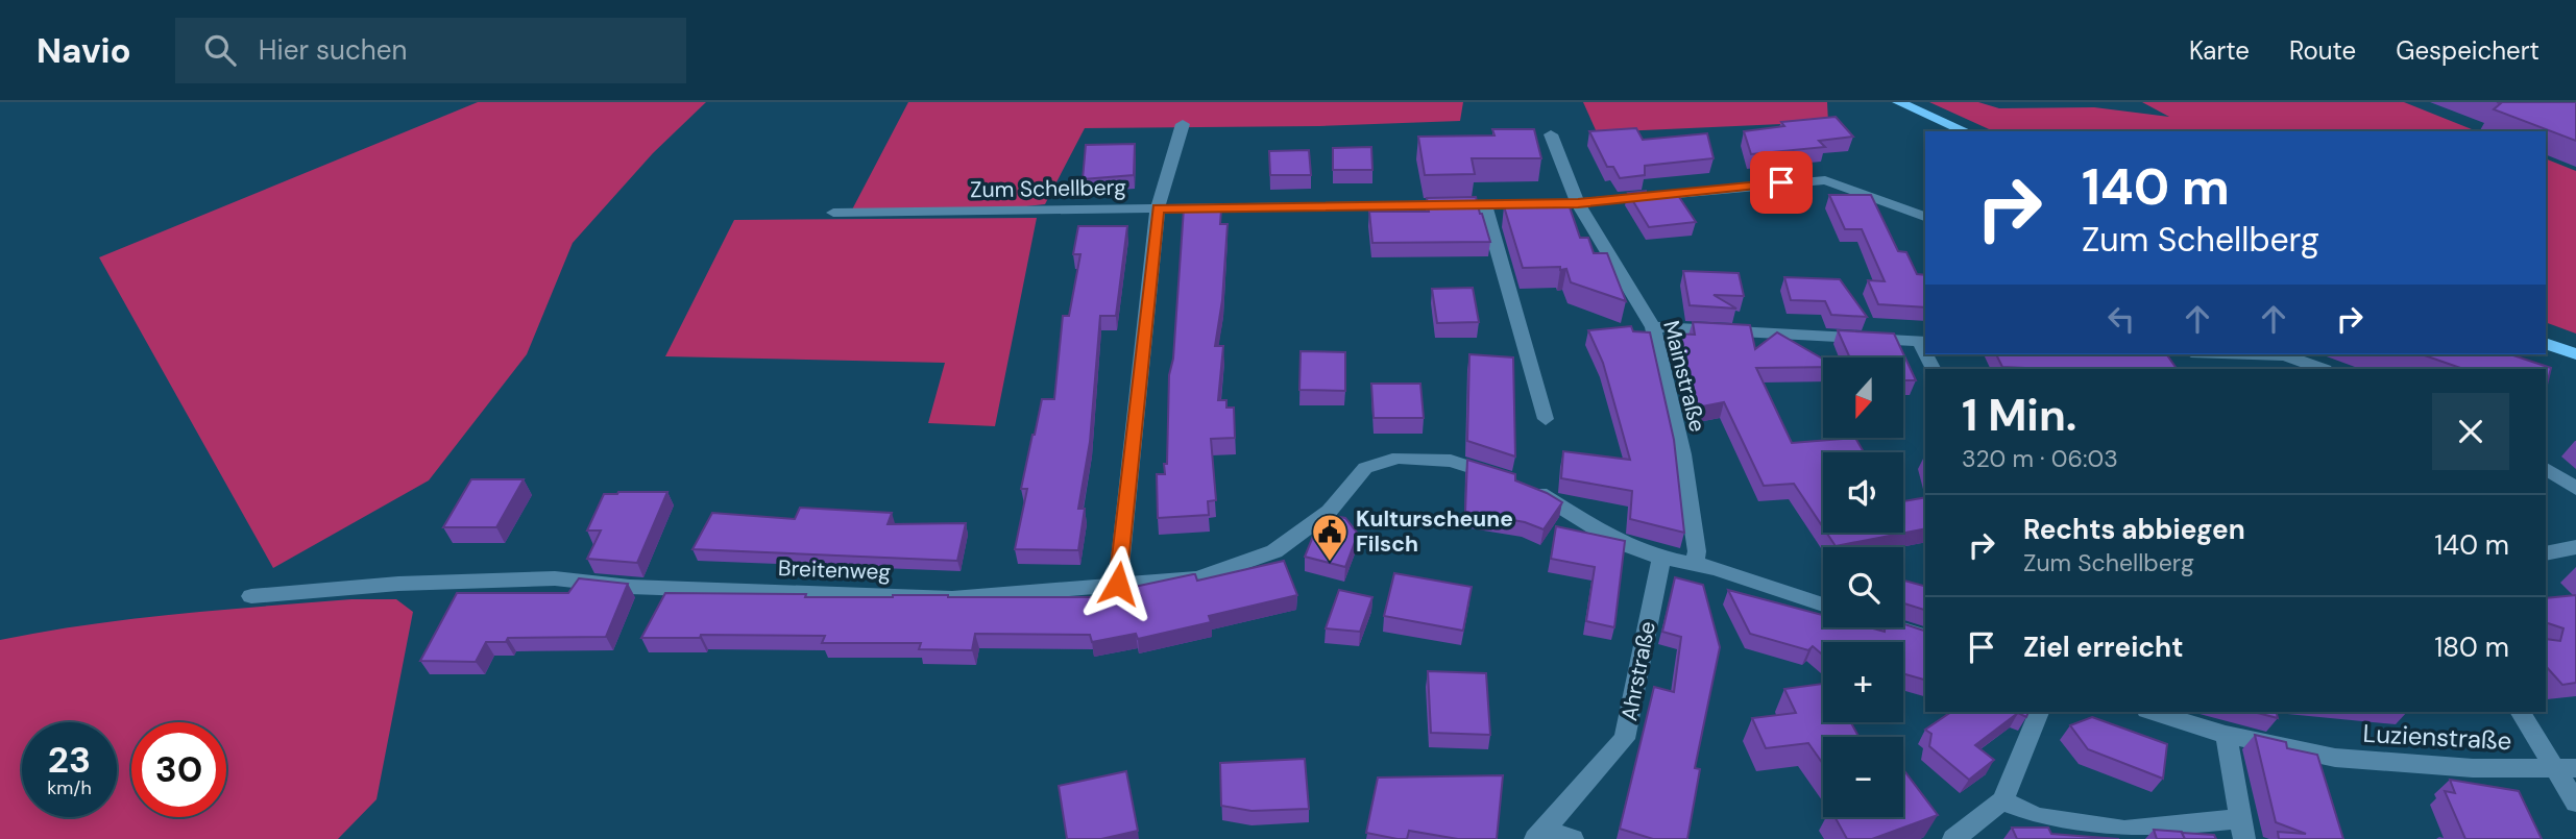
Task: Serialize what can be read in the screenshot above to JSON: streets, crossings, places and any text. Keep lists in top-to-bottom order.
{
  "streets": {
    "street": [
      "Zum Schellberg",
      "Mainstraße",
      "Breitenweg",
      "Ahrstraße",
      "Luzienstraße"
    ]
  },
  "crossings": [
    ["Zum Schellberg", "Mainstraße"],
    ["Breitenweg", "Ahrstraße"]
  ],
  "places": {
    "public building": ["Kulturscheune Filsch"]
  },
  "north": "bottom",
  "page": {
    "header": "Navio",
    "search": "Hier suchen",
    "nav": ["Karte", "Route", "Gespeichert"],
    "turn": ["140 m", "Zum Schellberg"],
    "map_buttons": ["+", "−"],
    "heading": ["1 Min.", "320 m · 06:03"],
    "list": [
      {
        "name": "Rechts abbiegen",
        "note": "Zum Schellberg",
        "value": "140 m"
      },
      {
        "name": "Ziel erreicht",
        "value": "180 m"
      }
    ],
    "speed": "23 km/h",
    "limit": "30"
  }
}
